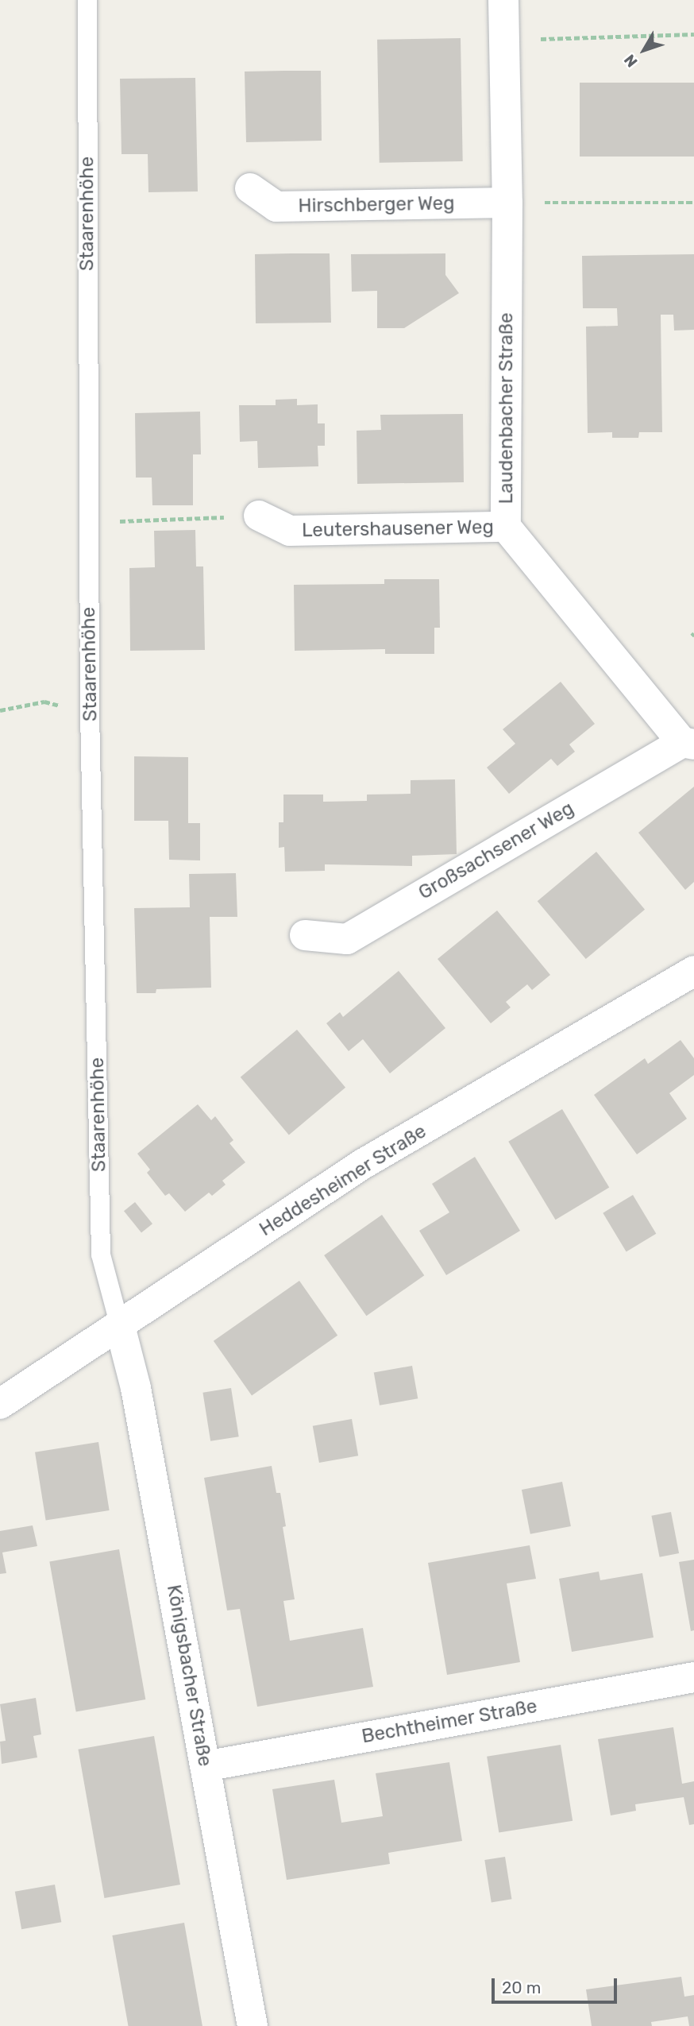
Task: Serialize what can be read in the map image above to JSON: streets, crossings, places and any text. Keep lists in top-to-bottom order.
{
  "streets": {
    "street": [
      "Hirschberger Weg",
      "Laudenbacher Straße",
      "Leutershausener Weg",
      "Großsachsener Weg",
      "Heddesheimer Straße",
      "Königsbacher Straße",
      "Bechtheimer Straße"
    ],
    "lane": ["Staarenhöhe"]
  },
  "crossings": [
    ["Hirschberger Weg", "Laudenbacher Straße"],
    ["Staarenhöhe", "Heddesheimer Straße"],
    ["Staarenhöhe", "Königsbacher Straße"],
    ["Laudenbacher Straße", "Leutershausener Weg"],
    ["Laudenbacher Straße", "Großsachsener Weg"],
    ["Heddesheimer Straße", "Königsbacher Straße"],
    ["Königsbacher Straße", "Bechtheimer Straße"]
  ],
  "scale_bar": "20 m",
  "north": "bottom left"
}
